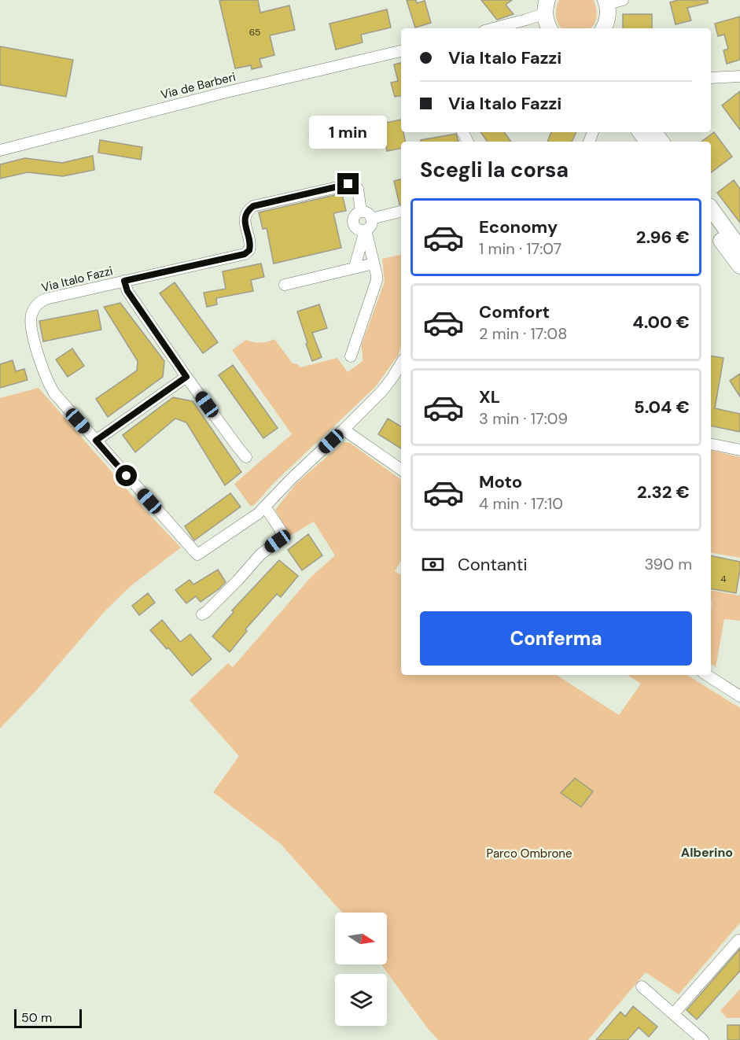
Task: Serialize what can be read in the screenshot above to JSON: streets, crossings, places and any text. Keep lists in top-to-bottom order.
{
  "streets": {
    "street": ["Via de Barberi", "Via Italo Fazzi"]
  },
  "districts": ["Alberino"],
  "parks": ["Parco Ombrone"],
  "house_numbers": ["65", "4"],
  "scale_bar": "50 m",
  "north": "right",
  "page": {
    "banner": ["Via Italo Fazzi", "Via Italo Fazzi"],
    "bubble": "1 min",
    "heading": "Scegli la corsa",
    "list": [
      {
        "name": "Economy",
        "note": "1 min · 17:07",
        "value": "2.96 €"
      },
      {
        "name": "Comfort",
        "note": "2 min · 17:08",
        "value": "4.00 €"
      },
      {
        "name": "XL",
        "note": "3 min · 17:09",
        "value": "5.04 €"
      },
      {
        "name": "Moto",
        "note": "4 min · 17:10",
        "value": "2.32 €"
      }
    ],
    "pay": ["Contanti", "390 m"],
    "buttons": "Conferma",
    "scale": "50 m"
  }
}
